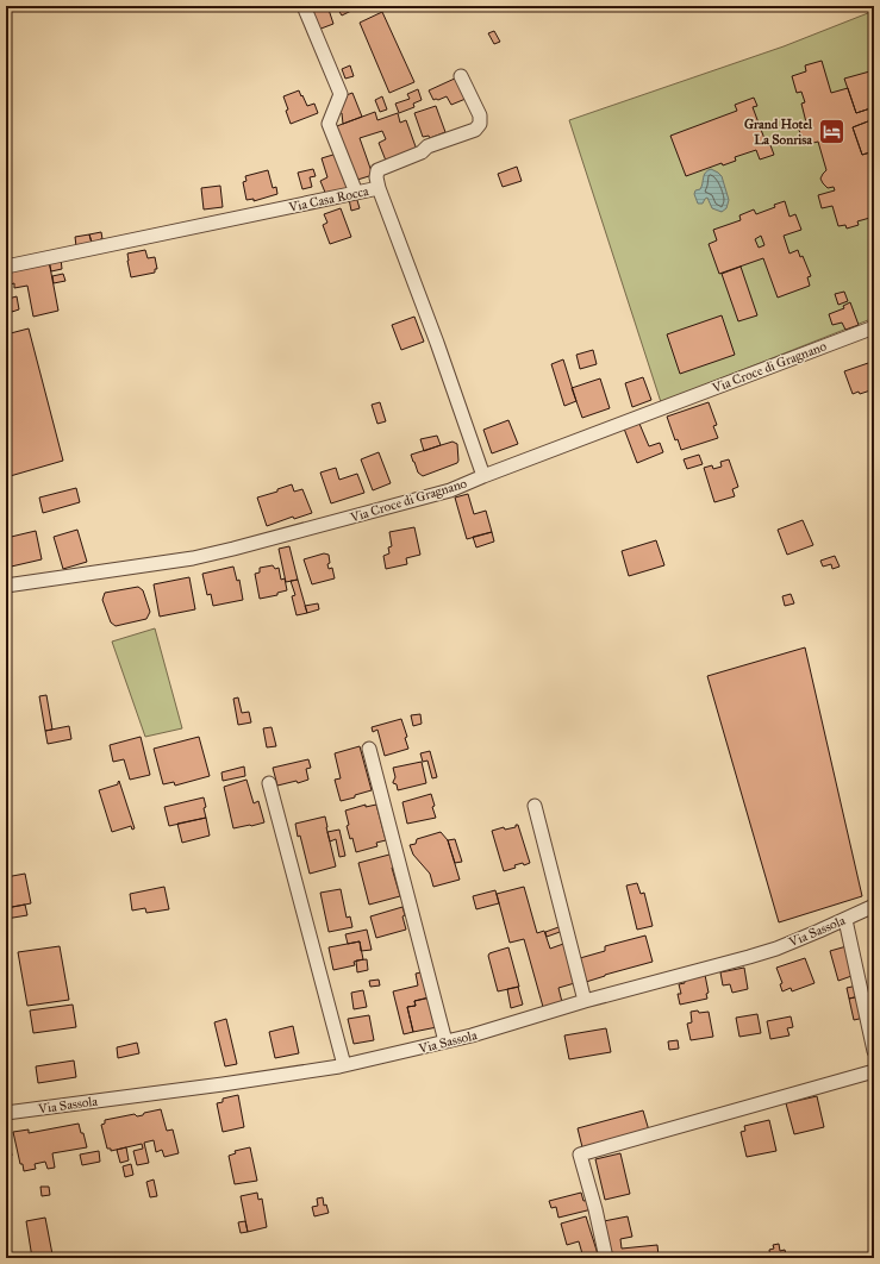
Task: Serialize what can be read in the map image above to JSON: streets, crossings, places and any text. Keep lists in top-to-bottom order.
{
  "streets": {
    "street": ["Via Casa Rocca", "Via Croce di Gragnano", "Via Sassola"]
  },
  "crossings": [
    ["Via Casa Rocca", "Via Croce di Gragnano"]
  ],
  "places": {
    "hotel": ["Grand Hotel La Sonrisa"]
  }
}
